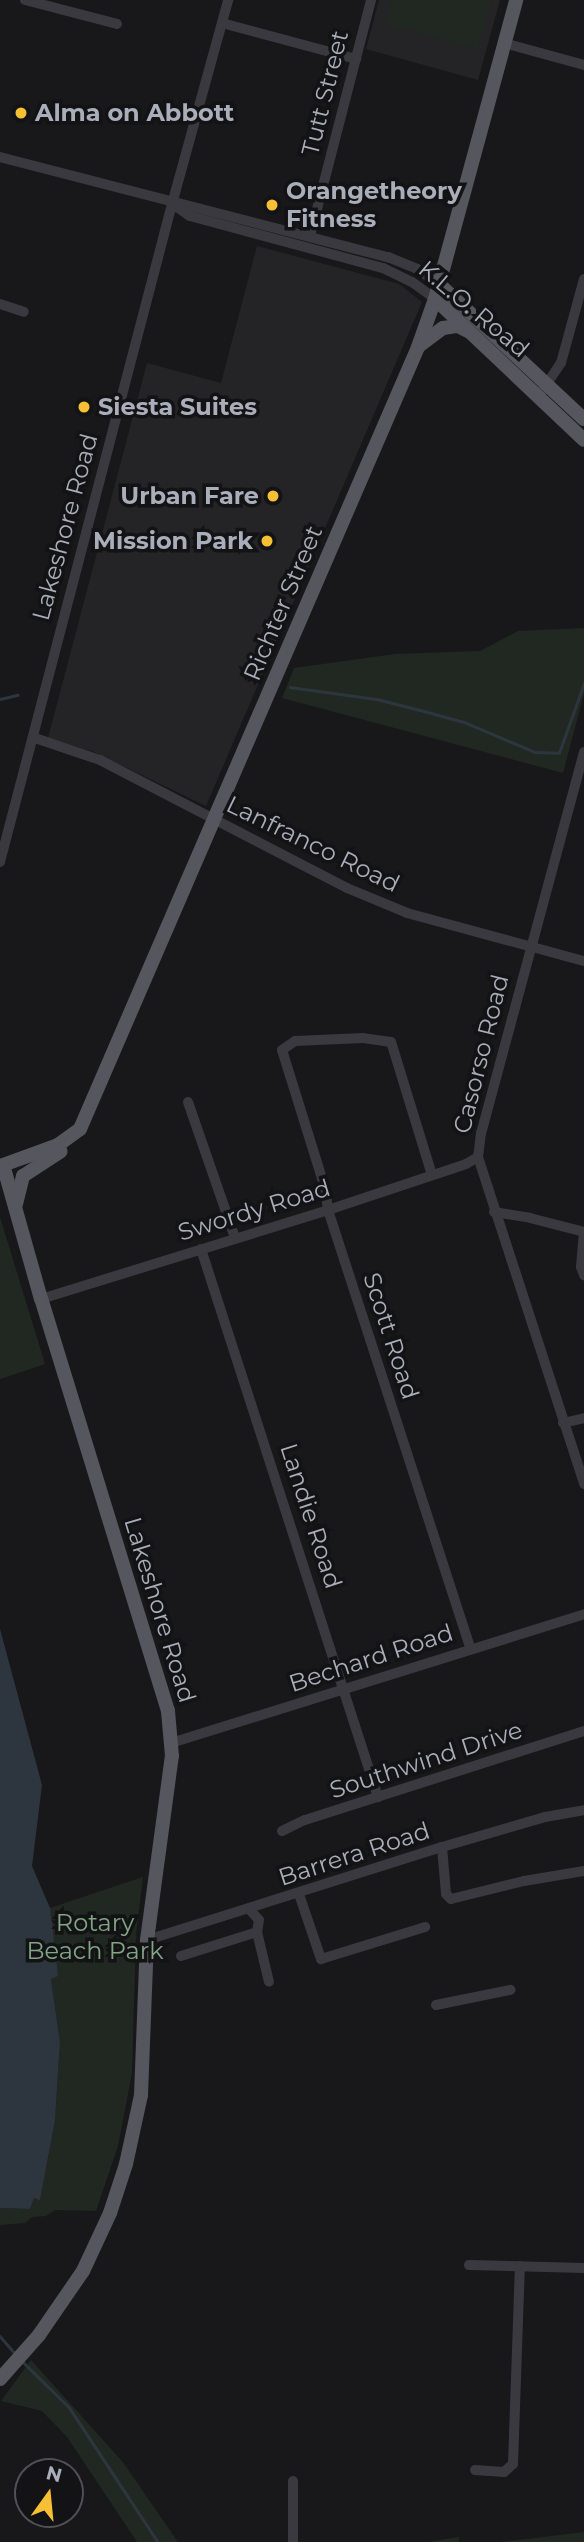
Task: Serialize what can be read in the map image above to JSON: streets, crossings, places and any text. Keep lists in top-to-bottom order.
{
  "streets": {
    "main road": ["K.L.O. Road", "Lakeshore Road", "Richter Street"],
    "street": [
      "Tutt Street",
      "Lanfranco Road",
      "Casorso Road",
      "Swordy Road",
      "Scott Road",
      "Landie Road",
      "Bechard Road",
      "Southwind Drive",
      "Barrera Road"
    ]
  },
  "crossings": [
    ["Tutt Street", "K.L.O. Road"],
    ["K.L.O. Road", "Lakeshore Road"],
    ["K.L.O. Road", "Richter Street"],
    ["Lakeshore Road", "Lanfranco Road"],
    ["Lakeshore Road", "Swordy Road"],
    ["Lakeshore Road", "Bechard Road"],
    ["Lakeshore Road", "Barrera Road"],
    ["Richter Street", "Lanfranco Road"],
    ["Lanfranco Road", "Casorso Road"],
    ["Casorso Road", "Swordy Road"],
    ["Swordy Road", "Scott Road"],
    ["Swordy Road", "Landie Road"],
    ["Scott Road", "Bechard Road"],
    ["Landie Road", "Bechard Road"],
    ["Landie Road", "Southwind Drive"]
  ],
  "parks": ["Rotary Beach Park"],
  "places": [
    "Alma on Abbott",
    "Orangetheory Fitness",
    "Siesta Suites",
    "Urban Fare",
    "Mission Park"
  ],
  "north": "top"
}
